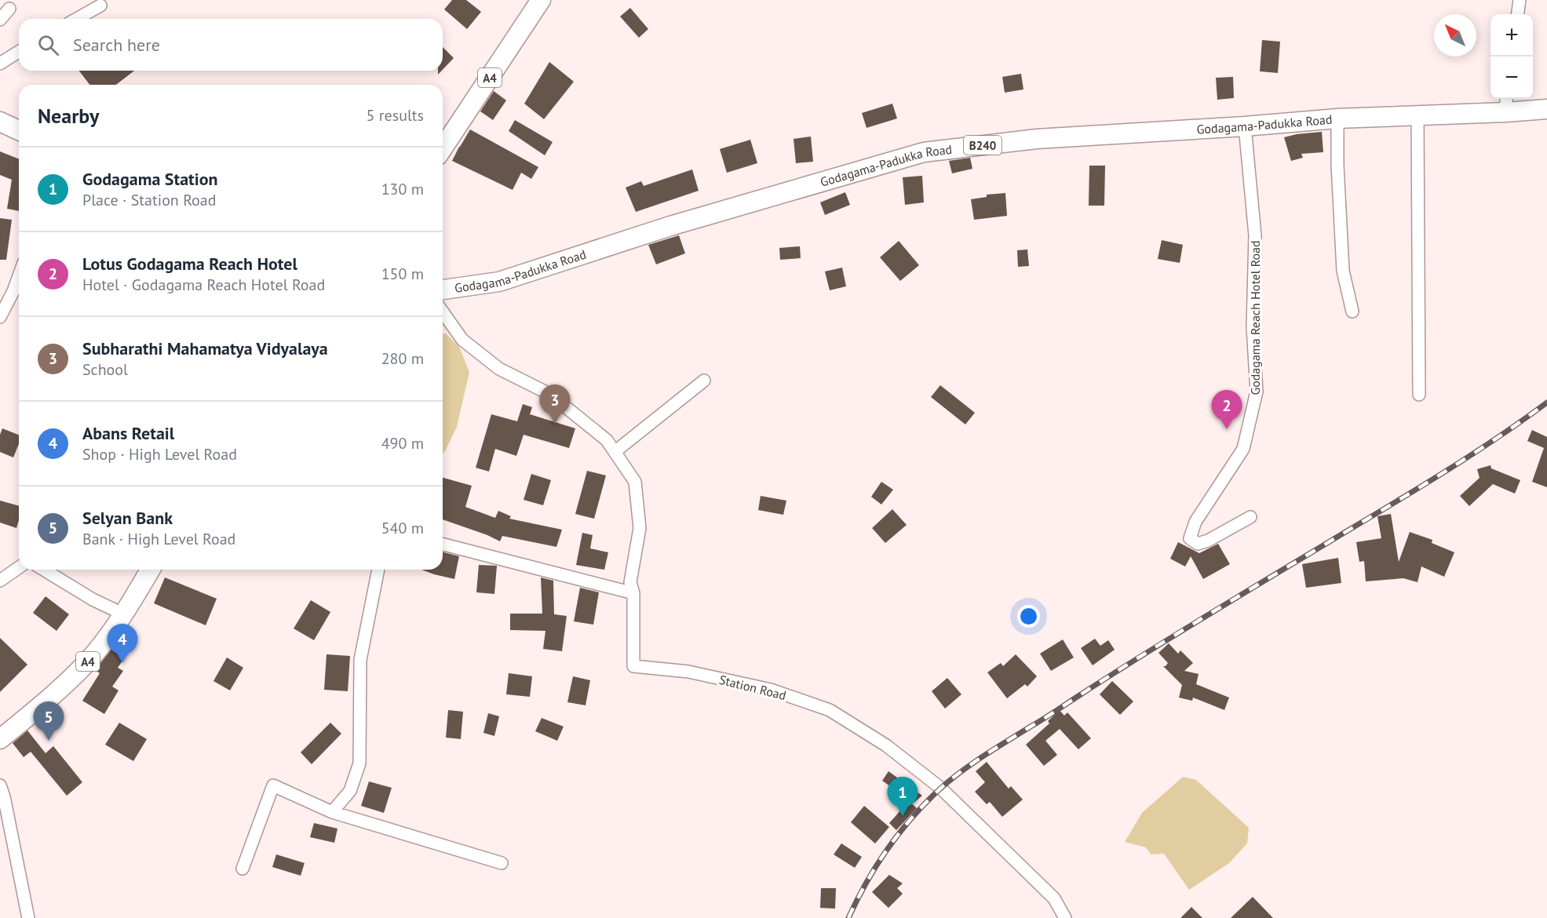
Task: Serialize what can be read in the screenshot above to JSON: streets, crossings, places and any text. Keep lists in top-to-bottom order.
{
  "streets": {
    "main road": ["A4", "Godagama-Padukka Road", "B240"],
    "street": ["Godagama Reach Hotel Road", "Station Road"]
  },
  "crossings": [
    ["Godagama-Padukka Road", "Godagama Reach Hotel Road"]
  ],
  "north": "top left",
  "page": {
    "map_buttons": ["+", "−"],
    "search": "Search here",
    "heading": ["Nearby", "5 results"],
    "list": [
      {
        "mark": "1",
        "name": "Godagama Station",
        "note": "Place · Station Road",
        "value": "130 m"
      },
      {
        "mark": "2",
        "name": "Lotus Godagama Reach Hotel",
        "note": "Hotel · Godagama Reach Hotel Road",
        "value": "150 m"
      },
      {
        "mark": "3",
        "name": "Subharathi Mahamatya Vidyalaya",
        "note": "School",
        "value": "280 m"
      },
      {
        "mark": "4",
        "name": "Abans Retail",
        "note": "Shop · High Level Road",
        "value": "490 m"
      },
      {
        "mark": "5",
        "name": "Selyan Bank",
        "note": "Bank · High Level Road",
        "value": "540 m"
      }
    ],
    "pins": [
      "3",
      "2",
      "4",
      "5",
      "1"
    ]
  }
}
